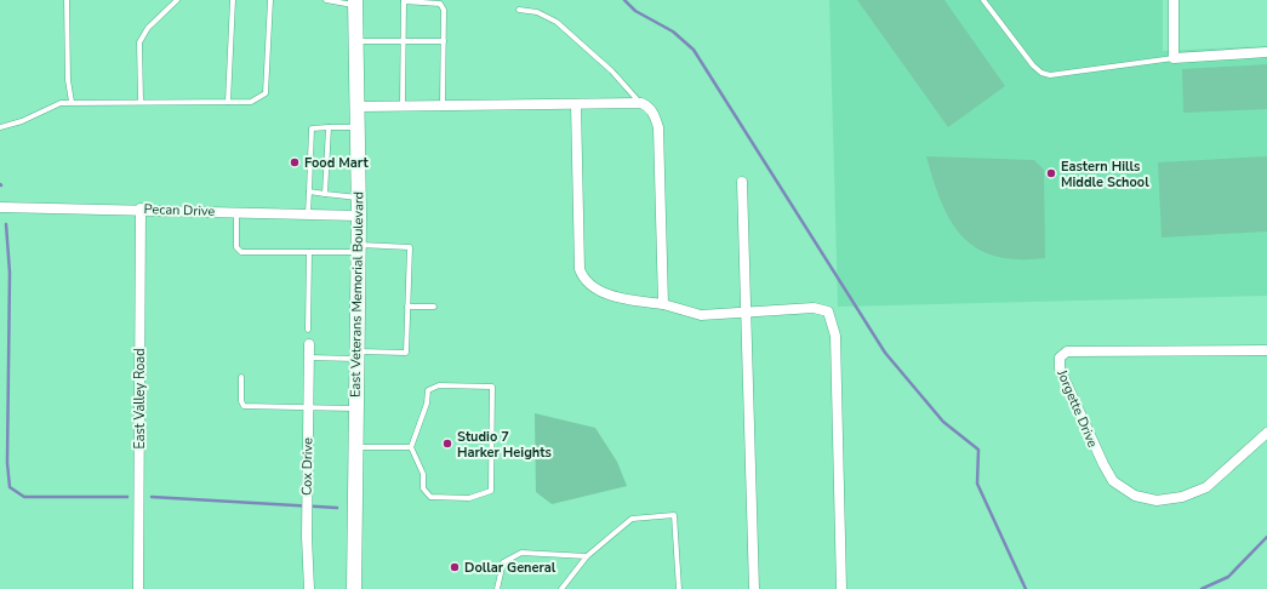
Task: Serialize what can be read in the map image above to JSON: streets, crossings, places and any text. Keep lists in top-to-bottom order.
{
  "streets": {
    "main road": ["East Veterans Memorial Boulevard"],
    "street": [
      "Pecan Drive",
      "East Valley Road",
      "Jorgette Drive",
      "Cox Drive"
    ]
  },
  "crossings": [
    ["Pecan Drive", "East Veterans Memorial Boulevard"],
    ["Pecan Drive", "East Valley Road"]
  ],
  "places": [
    "Food Mart",
    "Eastern Hills Middle School",
    "Studio 7 Harker Heights",
    "Dollar General"
  ]
}
